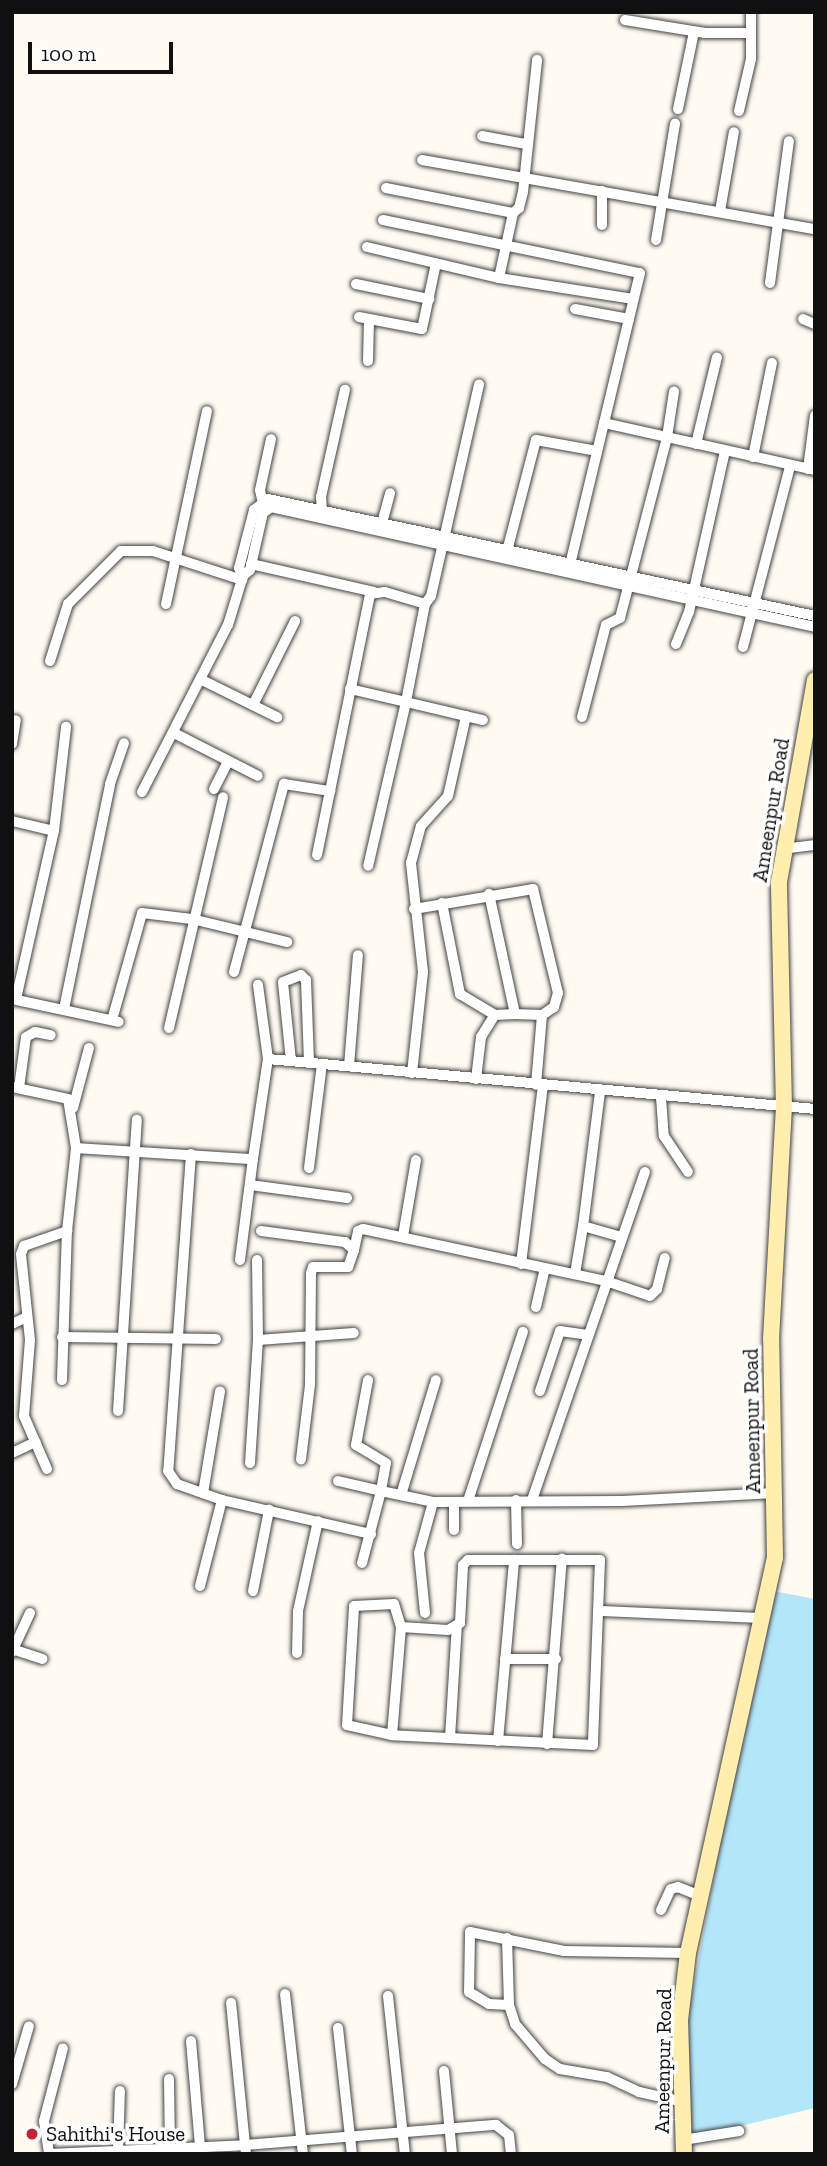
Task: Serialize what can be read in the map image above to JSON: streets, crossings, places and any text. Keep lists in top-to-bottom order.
{
  "streets": {
    "street": ["Ameenpur Road"]
  },
  "places": ["Sahithi's House"],
  "scale_bar": "100 m"
}
